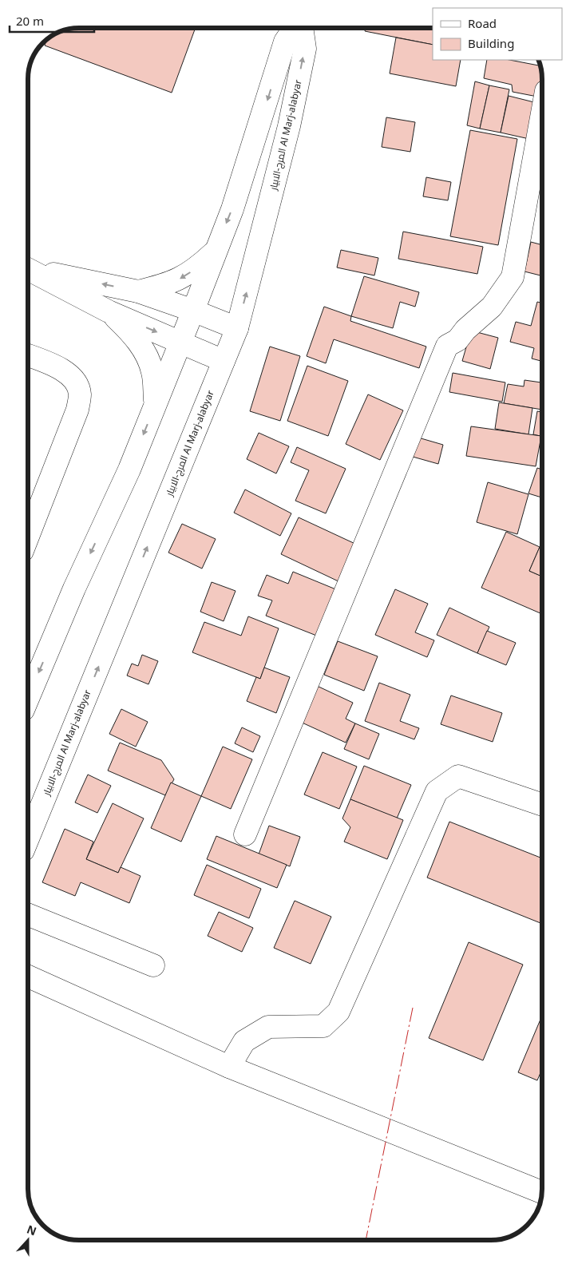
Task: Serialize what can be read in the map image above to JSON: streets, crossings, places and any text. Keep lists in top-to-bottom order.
{
  "streets": {
    "main road": ["المرج-الابيار Al Marj-alabyar"]
  },
  "legend": ["Road", "Building"],
  "scale_bar": "20 m",
  "north": "top"
}
